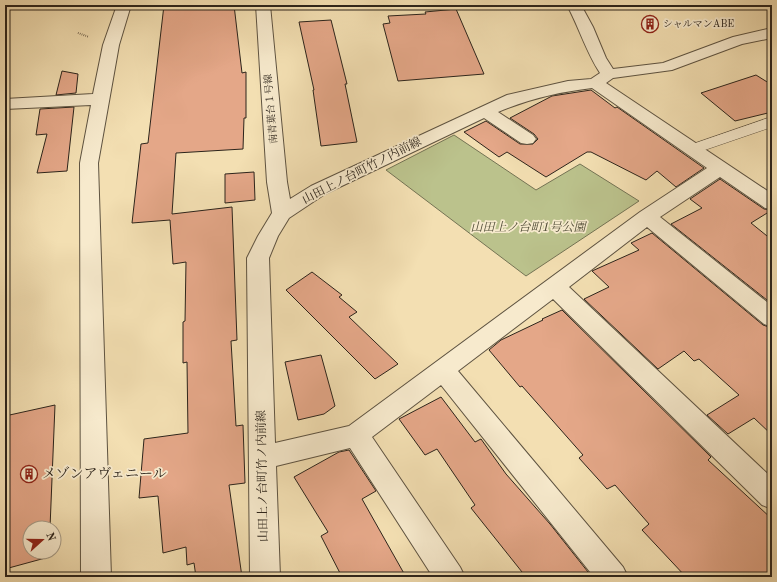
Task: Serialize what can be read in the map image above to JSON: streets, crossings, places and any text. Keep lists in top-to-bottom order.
{
  "streets": {
    "street": ["南青葉台１号線", "山田上ノ台町竹ノ内前線"]
  },
  "crossings": [
    ["南青葉台１号線", "山田上ノ台町竹ノ内前線"]
  ],
  "parks": ["山田上ノ台町1号公園"],
  "places": {
    "building": ["シャルマンABE", "メゾンアヴェニール"]
  },
  "north": "right"
}
